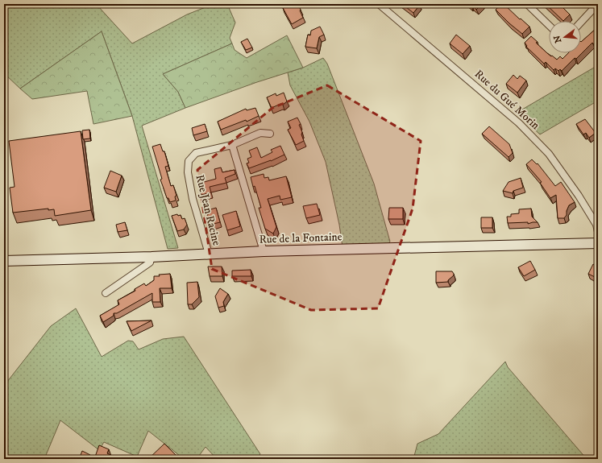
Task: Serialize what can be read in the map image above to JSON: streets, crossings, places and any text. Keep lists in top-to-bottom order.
{
  "streets": {
    "street": ["Rue du Gué Morin", "Rue Jean Racine", "Rue de la Fontaine"]
  },
  "crossings": [
    ["Rue Jean Racine", "Rue de la Fontaine"]
  ],
  "north": "left"
}
